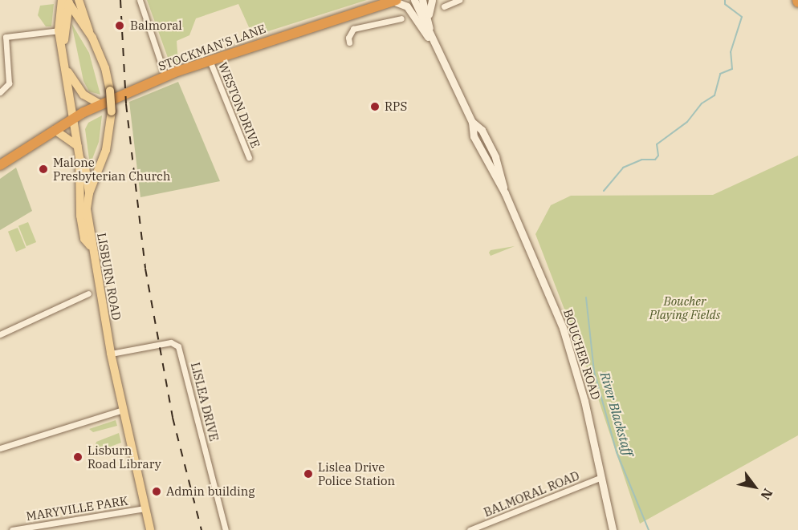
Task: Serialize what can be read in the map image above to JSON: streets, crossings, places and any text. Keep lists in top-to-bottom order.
{
  "streets": {
    "highway": ["STOCKMAN'S LANE"],
    "main road": ["LISBURN ROAD"],
    "street": [
      "WESTON DRIVE",
      "BOUCHER ROAD",
      "LISLEA DRIVE",
      "BALMORAL ROAD",
      "MARYVILLE PARK"
    ]
  },
  "crossings": [
    ["STOCKMAN'S LANE", "WESTON DRIVE"],
    ["LISBURN ROAD", "LISLEA DRIVE"],
    ["LISBURN ROAD", "MARYVILLE PARK"],
    ["BOUCHER ROAD", "BALMORAL ROAD"]
  ],
  "water": ["River Blackstaff"],
  "parks": ["Boucher Playing Fields"],
  "places": [
    "Balmoral",
    "RPS",
    "Malone Presbyterian Church",
    "Lisburn Road Library",
    "Lislea Drive Police Station",
    "Admin building"
  ],
  "north": "bottom right"
}
